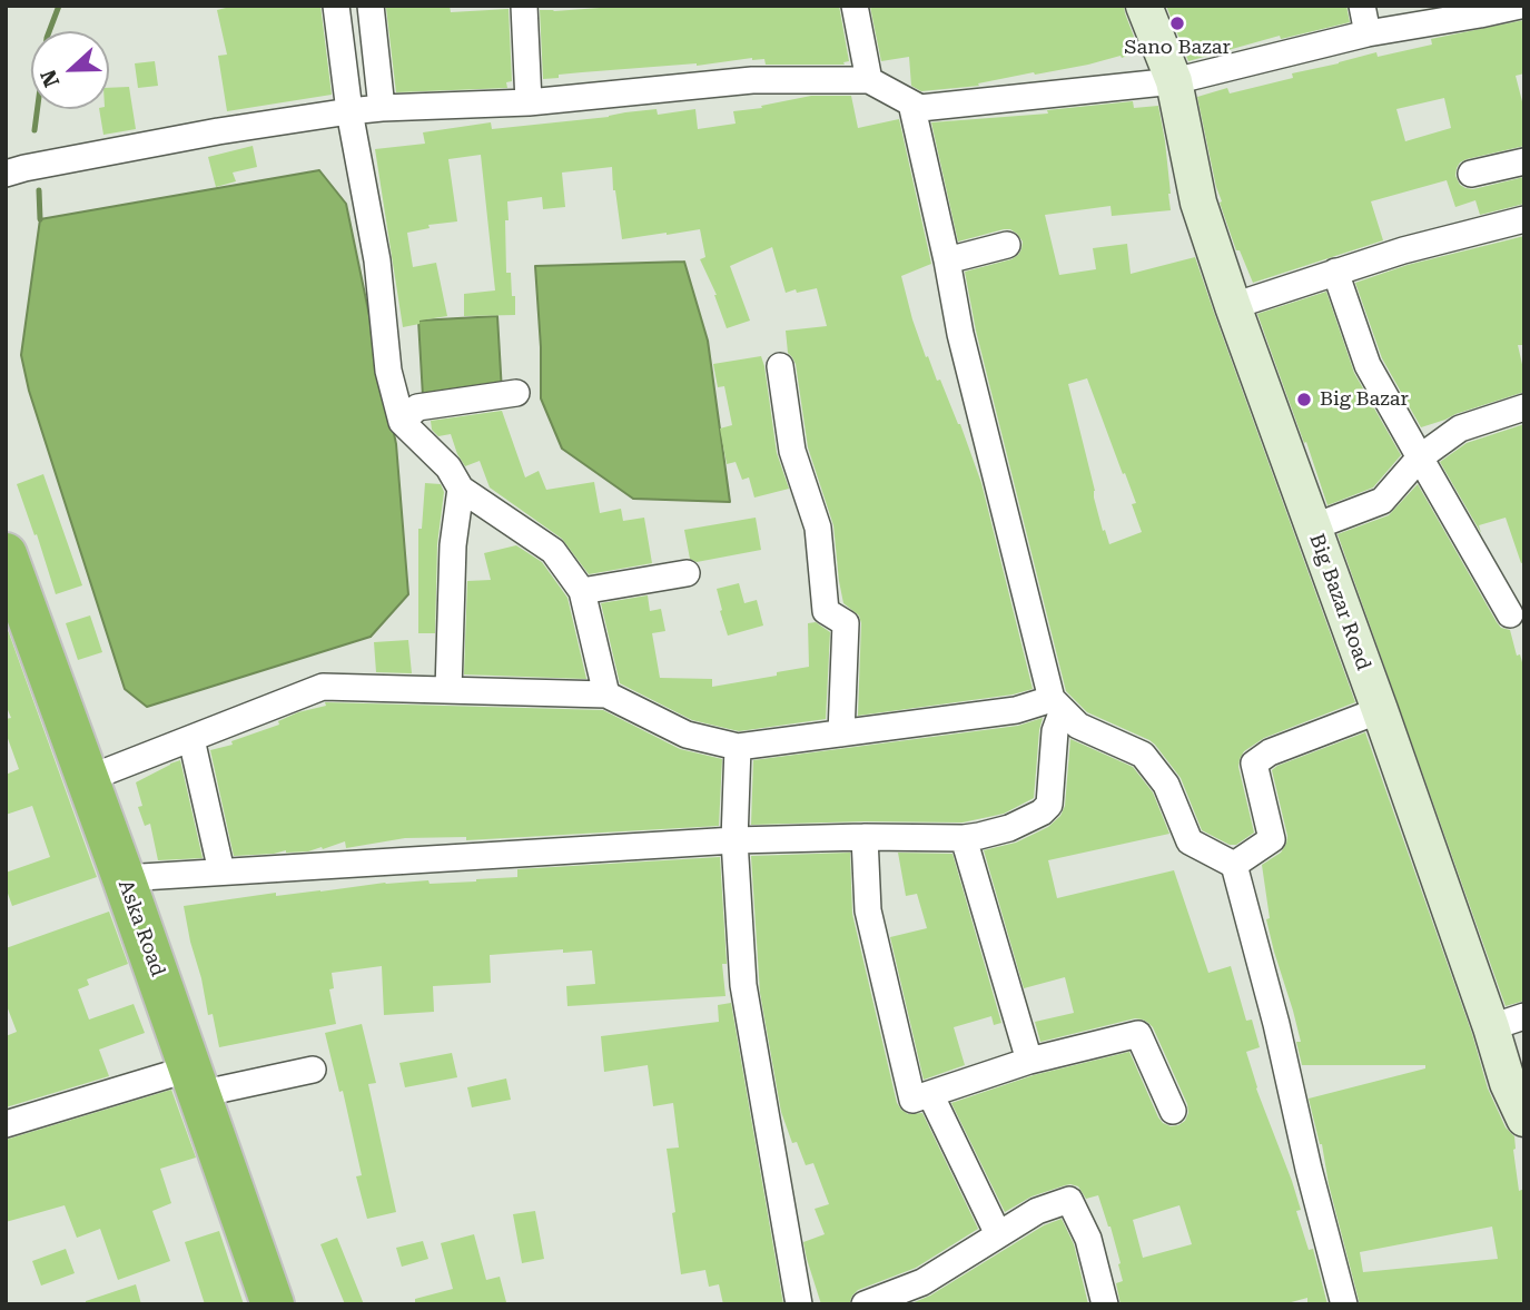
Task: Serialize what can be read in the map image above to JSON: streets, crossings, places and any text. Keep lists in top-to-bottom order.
{
  "streets": {
    "highway": ["Aska Road"],
    "street": ["Big Bazar Road"]
  },
  "places": ["Sano Bazar", "Big Bazar"],
  "north": "left"
}
